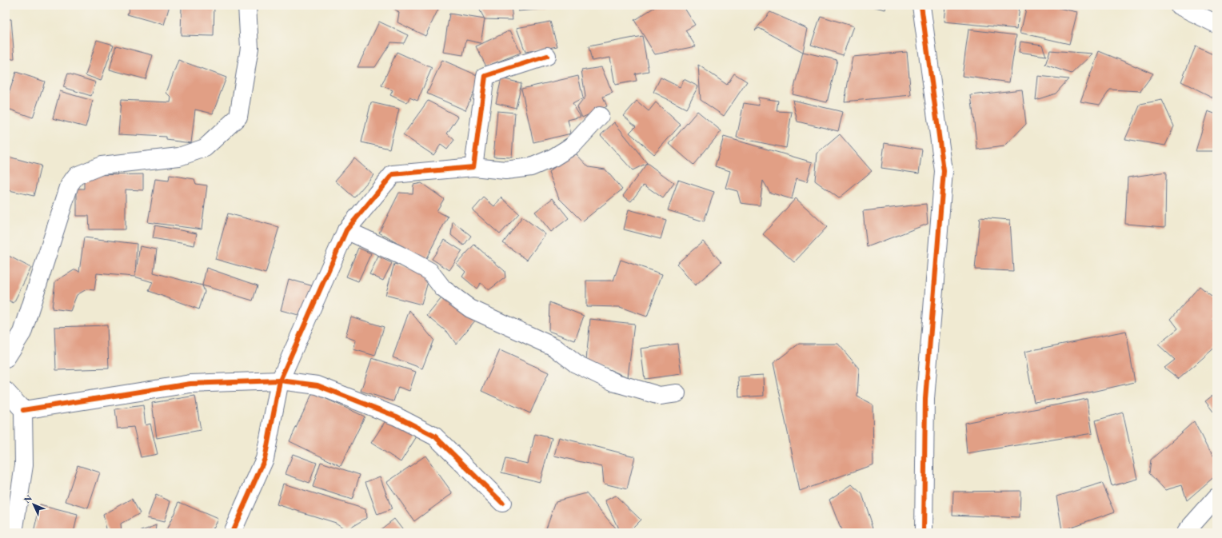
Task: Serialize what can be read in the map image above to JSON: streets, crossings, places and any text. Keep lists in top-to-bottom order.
{
  "north": "top left"
}
